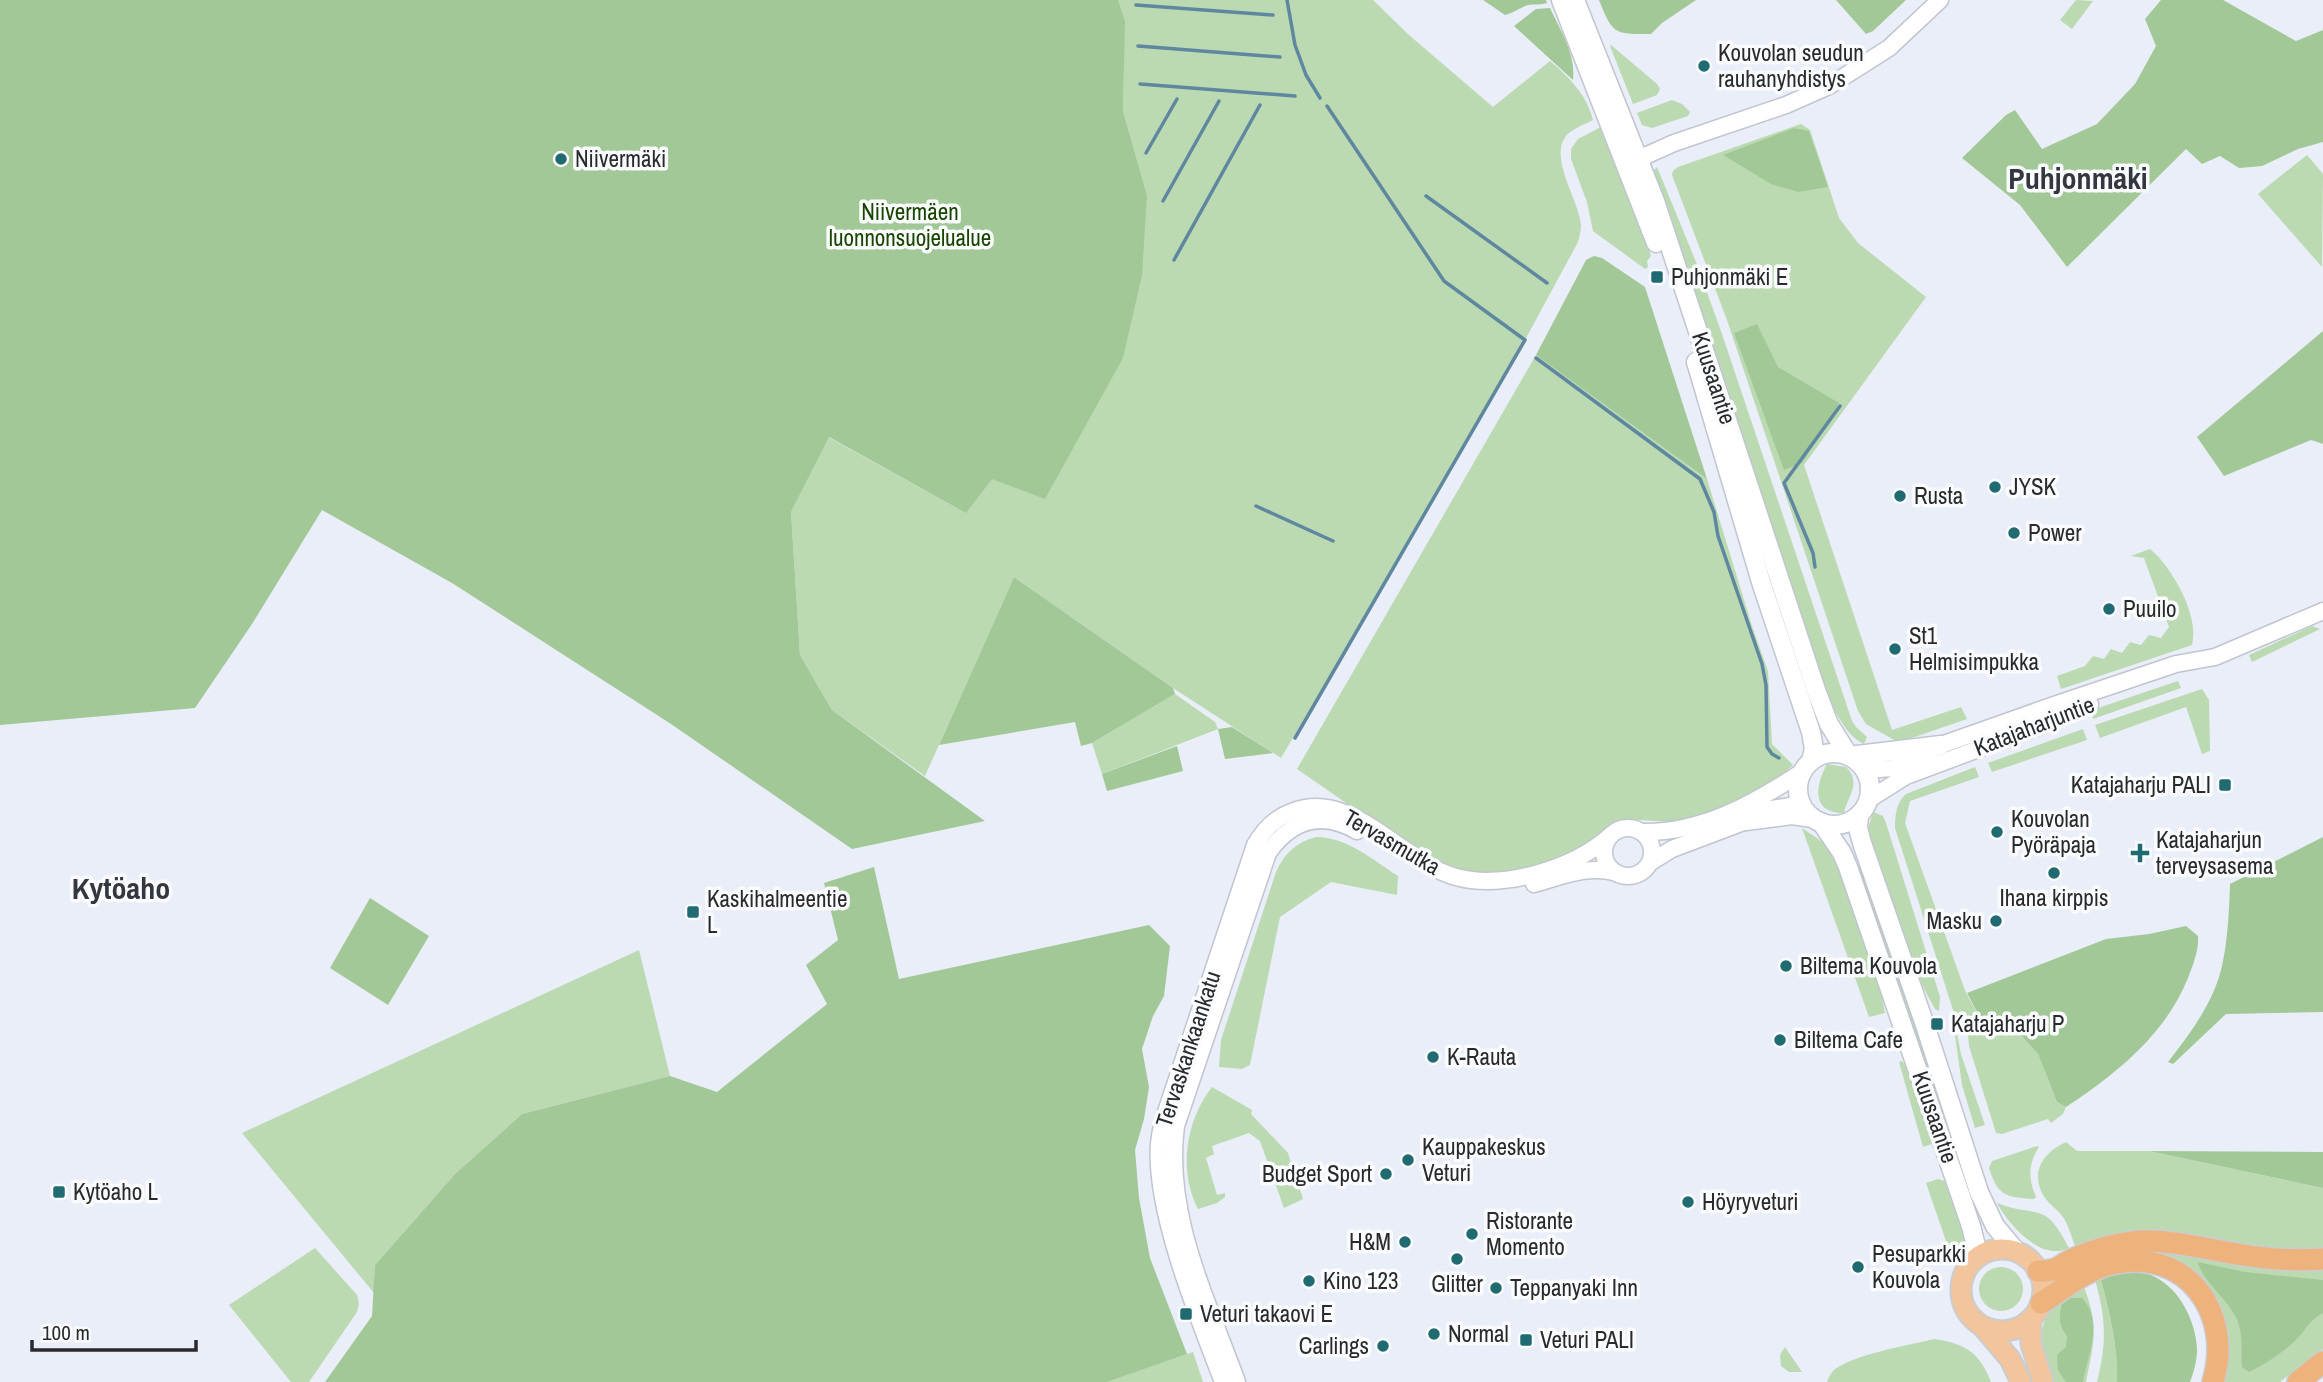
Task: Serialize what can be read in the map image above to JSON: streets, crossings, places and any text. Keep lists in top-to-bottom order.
{
  "streets": {
    "main road": ["Kuusaantie"],
    "street": ["Katajaharjuntie", "Tervasmutka", "Tervaskankaankatu"]
  },
  "crossings": [
    ["Kuusaantie", "Katajaharjuntie"],
    ["Tervasmutka", "Tervaskankaankatu"]
  ],
  "districts": ["Puhjonmäki", "Kytöaho"],
  "parks": ["Niivermäen luonnonsuojelualue"],
  "places": {
    "other": [
      "Kouvolan seudun rauhanyhdistys",
      "Niivermäki",
      "JYSK",
      "Rusta",
      "Power",
      "Puuilo",
      "St1 Helmisimpukka",
      "Kouvolan Pyöräpaja",
      "Ihana kirppis",
      "Masku",
      "Biltema Kouvola",
      "Biltema Cafe",
      "K-Rauta",
      "Kauppakeskus Veturi",
      "Budget Sport",
      "Höyryveturi",
      "Ristorante Momento",
      "H&M",
      "Glitter",
      "Pesuparkki Kouvola",
      "Kino 123",
      "Teppanyaki Inn",
      "Normal",
      "Carlings"
    ],
    "transit": [
      "Puhjonmäki E",
      "Katajaharju PALI",
      "Kaskihalmeentie L",
      "Katajaharju P",
      "Kytöaho L",
      "Veturi takaovi E",
      "Veturi PALI"
    ],
    "health": ["Katajaharjun terveysasema"]
  },
  "scale_bar": "100 m"
}
